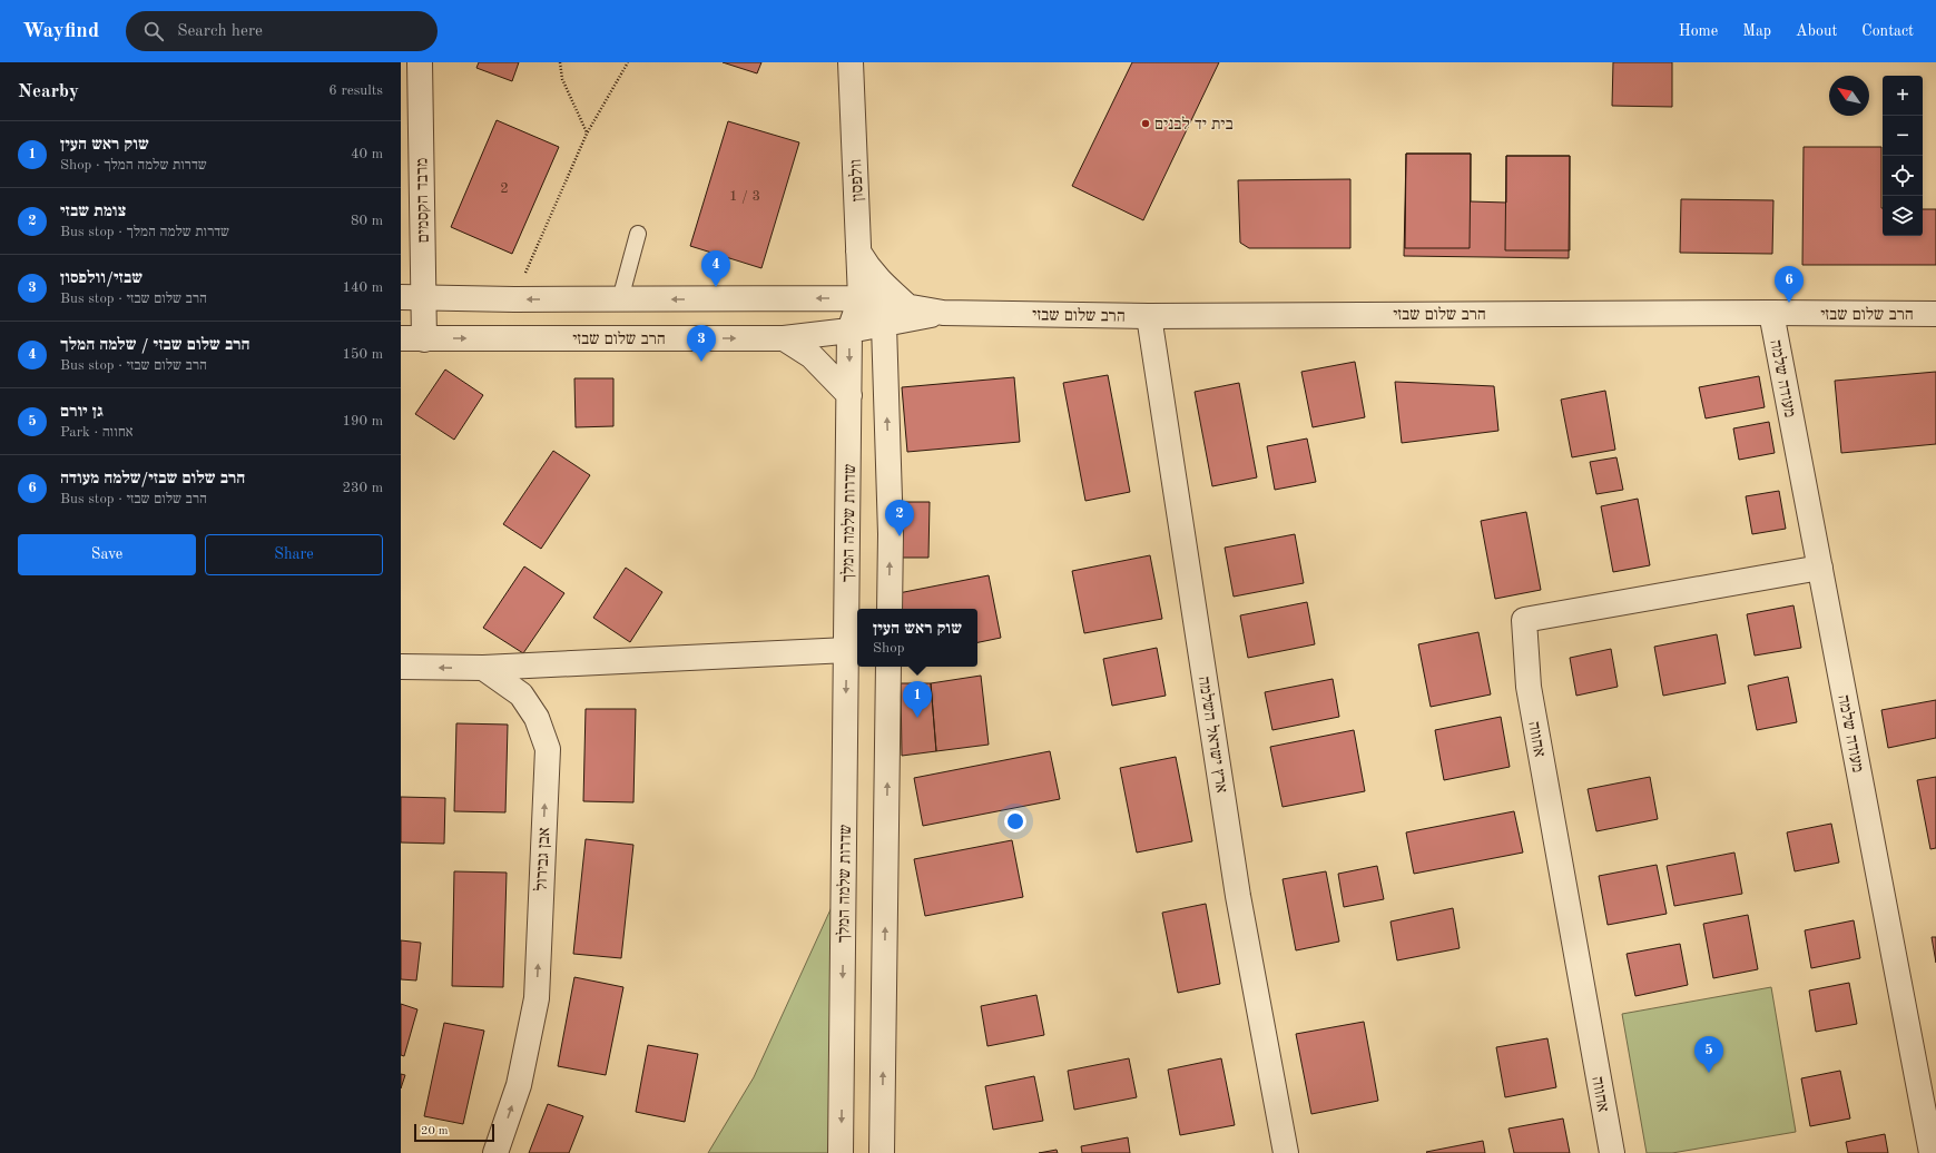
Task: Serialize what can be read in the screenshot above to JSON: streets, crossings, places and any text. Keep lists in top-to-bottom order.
{
  "streets": {
    "street": [
      "וולפסון",
      "מרבד הקסמים",
      "הרב שלום שבזי",
      "מעודה שלמה",
      "שדרות שלמה המלך",
      "ארץ ישראל השלמה",
      "אחווה",
      "אבן גבירול"
    ]
  },
  "crossings": [
    ["וולפסון", "הרב שלום שבזי"],
    ["וולפסון", "שדרות שלמה המלך"],
    ["מרבד הקסמים", "הרב שלום שבזי"],
    ["הרב שלום שבזי", "מעודה שלמה"],
    ["הרב שלום שבזי", "שדרות שלמה המלך"],
    ["הרב שלום שבזי", "ארץ ישראל השלמה"],
    ["מעודה שלמה", "אחווה"]
  ],
  "one_way": ["אבן גבירול"],
  "places": ["בית יד לבנים"],
  "house_numbers": ["2", "1 / 3"],
  "scale_bar": "20 m",
  "north": "top left",
  "page": {
    "header": "Wayfind",
    "search": "Search here",
    "nav": [
      "Home",
      "Map",
      "About",
      "Contact"
    ],
    "heading": ["Nearby", "6 results"],
    "map_buttons": ["+", "−"],
    "list": [
      {
        "mark": "1",
        "name": "שוק ראש העין",
        "note": "Shop · שדרות שלמה המלך",
        "value": "40 m"
      },
      {
        "mark": "2",
        "name": "צומת שבזי",
        "note": "Bus stop · שדרות שלמה המלך",
        "value": "80 m"
      },
      {
        "mark": "3",
        "name": "שבזי/וולפסון",
        "note": "Bus stop · הרב שלום שבזי",
        "value": "140 m"
      },
      {
        "mark": "4",
        "name": "הרב שלום שבזי / שלמה המלך",
        "note": "Bus stop · הרב שלום שבזי",
        "value": "150 m"
      },
      {
        "mark": "5",
        "name": "גן יורם",
        "note": "Park · אחווה",
        "value": "190 m"
      },
      {
        "mark": "6",
        "name": "הרב שלום שבזי/שלמה מעודה",
        "note": "Bus stop · הרב שלום שבזי",
        "value": "230 m"
      }
    ],
    "pins": [
      "4",
      "6",
      "3",
      "2",
      "1",
      "5"
    ],
    "buttons": ["Save", "Share"],
    "popup": ["שוק ראש העין", "Shop"],
    "scale": "20 m"
  }
}
